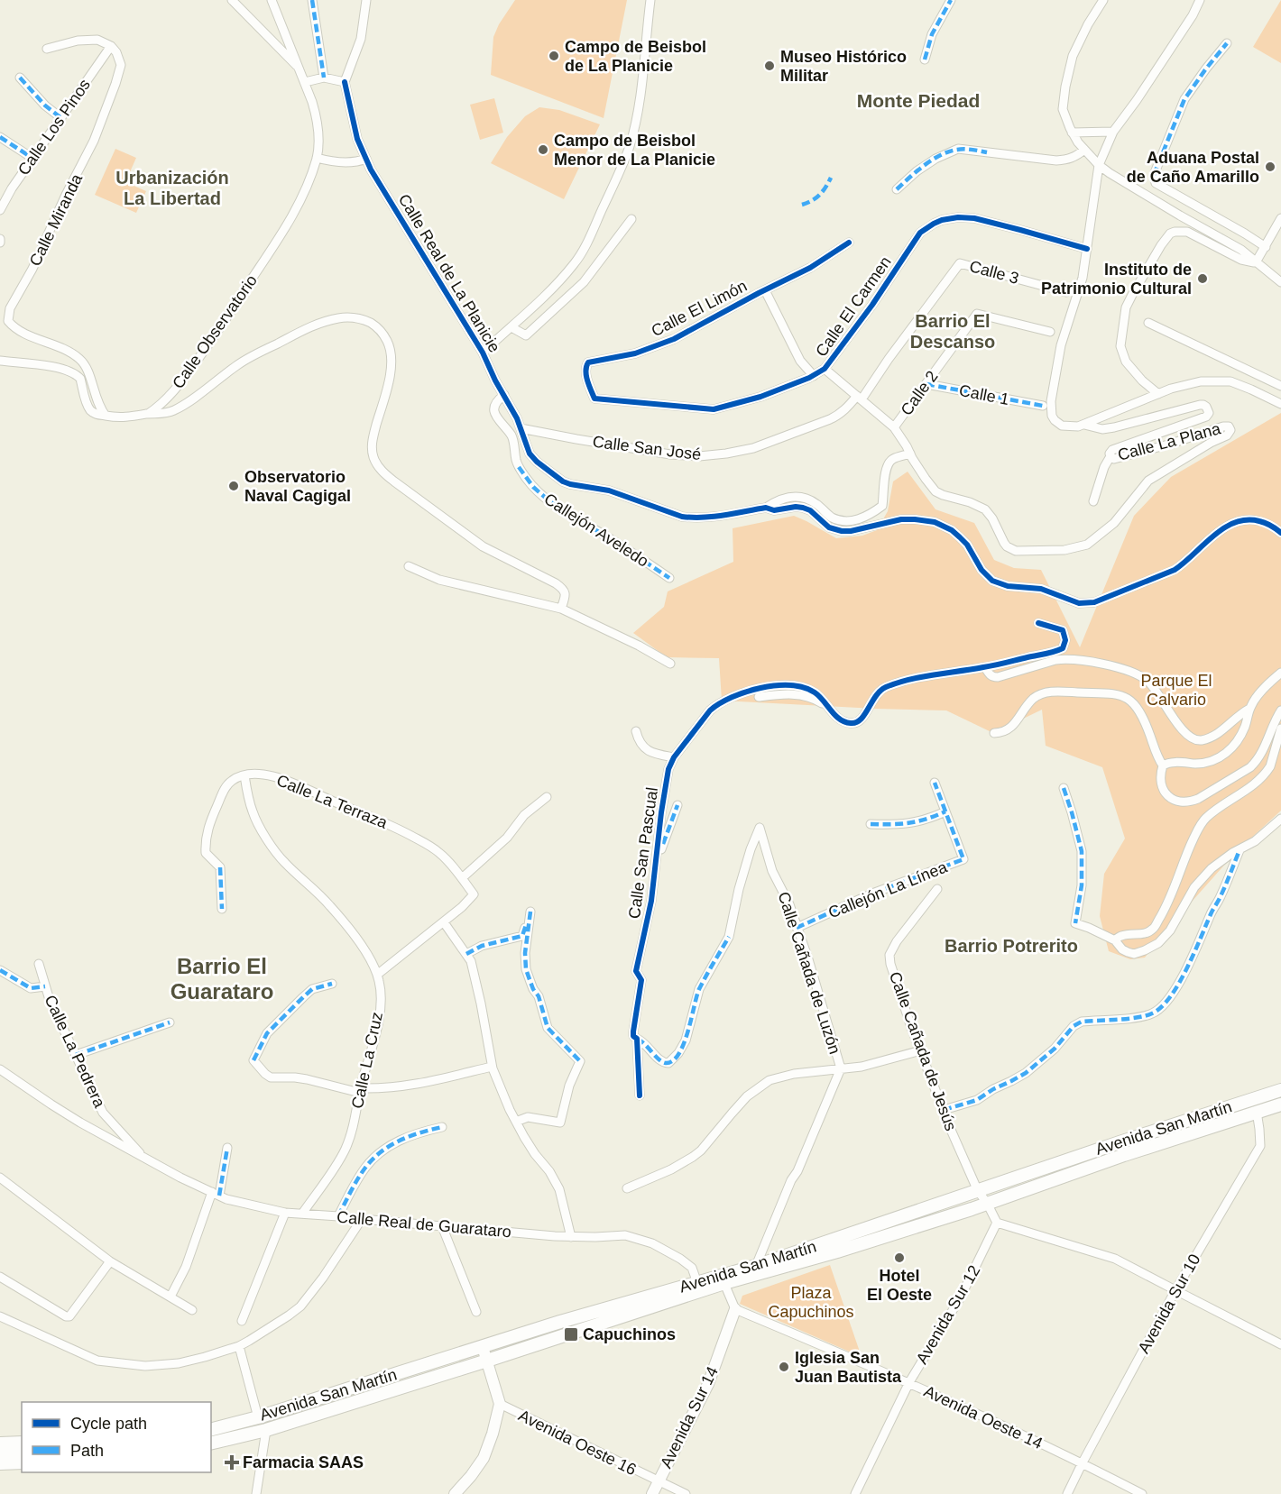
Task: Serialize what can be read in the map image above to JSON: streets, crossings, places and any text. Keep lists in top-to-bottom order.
{
  "streets": {
    "main road": ["Avenida San Martín"],
    "street": [
      "Calle Los Pinos",
      "Calle Miranda",
      "Calle 3",
      "Calle Real de La Planicie",
      "Calle El Carmen",
      "Calle El Limón",
      "Calle Observatorio",
      "Calle 2",
      "Calle 1",
      "Calle La Plana",
      "Calle San José",
      "Callejón Aveledo",
      "Calle La Terraza",
      "Calle San Pascual",
      "Callejón La Línea",
      "Calle Cañada de Luzón",
      "Calle La Pedrera",
      "Calle Cañada de Jesús",
      "Calle La Cruz",
      "Calle Real de Guarataro",
      "Avenida Sur 10",
      "Avenida Sur 12",
      "Avenida Sur 14",
      "Avenida Oeste 14",
      "Avenida Oeste 16"
    ]
  },
  "crossings": [
    ["Calle Los Pinos", "Calle Miranda"],
    ["Calle 3", "Calle La Plana"],
    ["Calle 3", "Calle San José"],
    ["Calle Real de La Planicie", "Calle La Plana"],
    ["Calle Real de La Planicie", "Calle San José"],
    ["Calle Real de La Planicie", "Callejón Aveledo"],
    ["Calle El Carmen", "Calle El Limón"],
    ["Calle El Carmen", "Calle La Plana"],
    ["Calle 2", "Calle 1"],
    ["Calle 2", "Calle La Plana"],
    ["Calle La Plana", "Calle San José"],
    ["Calle La Terraza", "Calle La Cruz"],
    ["Calle San Pascual", "Calle Cañada de Luzón"],
    ["Callejón La Línea", "Calle Cañada de Luzón"],
    ["Calle Cañada de Luzón", "Avenida San Martín"],
    ["Calle La Pedrera", "Calle Real de Guarataro"],
    ["Calle Cañada de Jesús", "Avenida San Martín"],
    ["Calle Cañada de Jesús", "Avenida Sur 12"],
    ["Calle La Cruz", "Calle Real de Guarataro"],
    ["Avenida San Martín", "Calle Real de Guarataro"],
    ["Avenida San Martín", "Avenida Sur 10"],
    ["Avenida Sur 10", "Avenida Oeste 14"],
    ["Avenida Sur 12", "Avenida Oeste 14"],
    ["Avenida Sur 14", "Avenida Oeste 14"],
    ["Avenida Sur 14", "Avenida Oeste 16"]
  ],
  "districts": [
    "Monte Piedad",
    "Urbanización La Libertad",
    "Barrio El Descanso",
    "Barrio Potrerito",
    "Barrio El Guarataro"
  ],
  "parks": ["Parque El Calvario", "Plaza Capuchinos"],
  "places": {
    "other": [
      "Campo de Beisbol de La Planicie",
      "Museo Histórico Militar",
      "Campo de Beisbol Menor de La Planicie",
      "Aduana Postal de Caño Amarillo",
      "Instituto de Patrimonio Cultural",
      "Observatorio Naval Cagigal",
      "Hotel El Oeste",
      "Iglesia San Juan Bautista"
    ],
    "transit": ["Capuchinos"],
    "health": ["Farmacia SAAS"]
  },
  "legend": ["Cycle path", "Path"]
}
